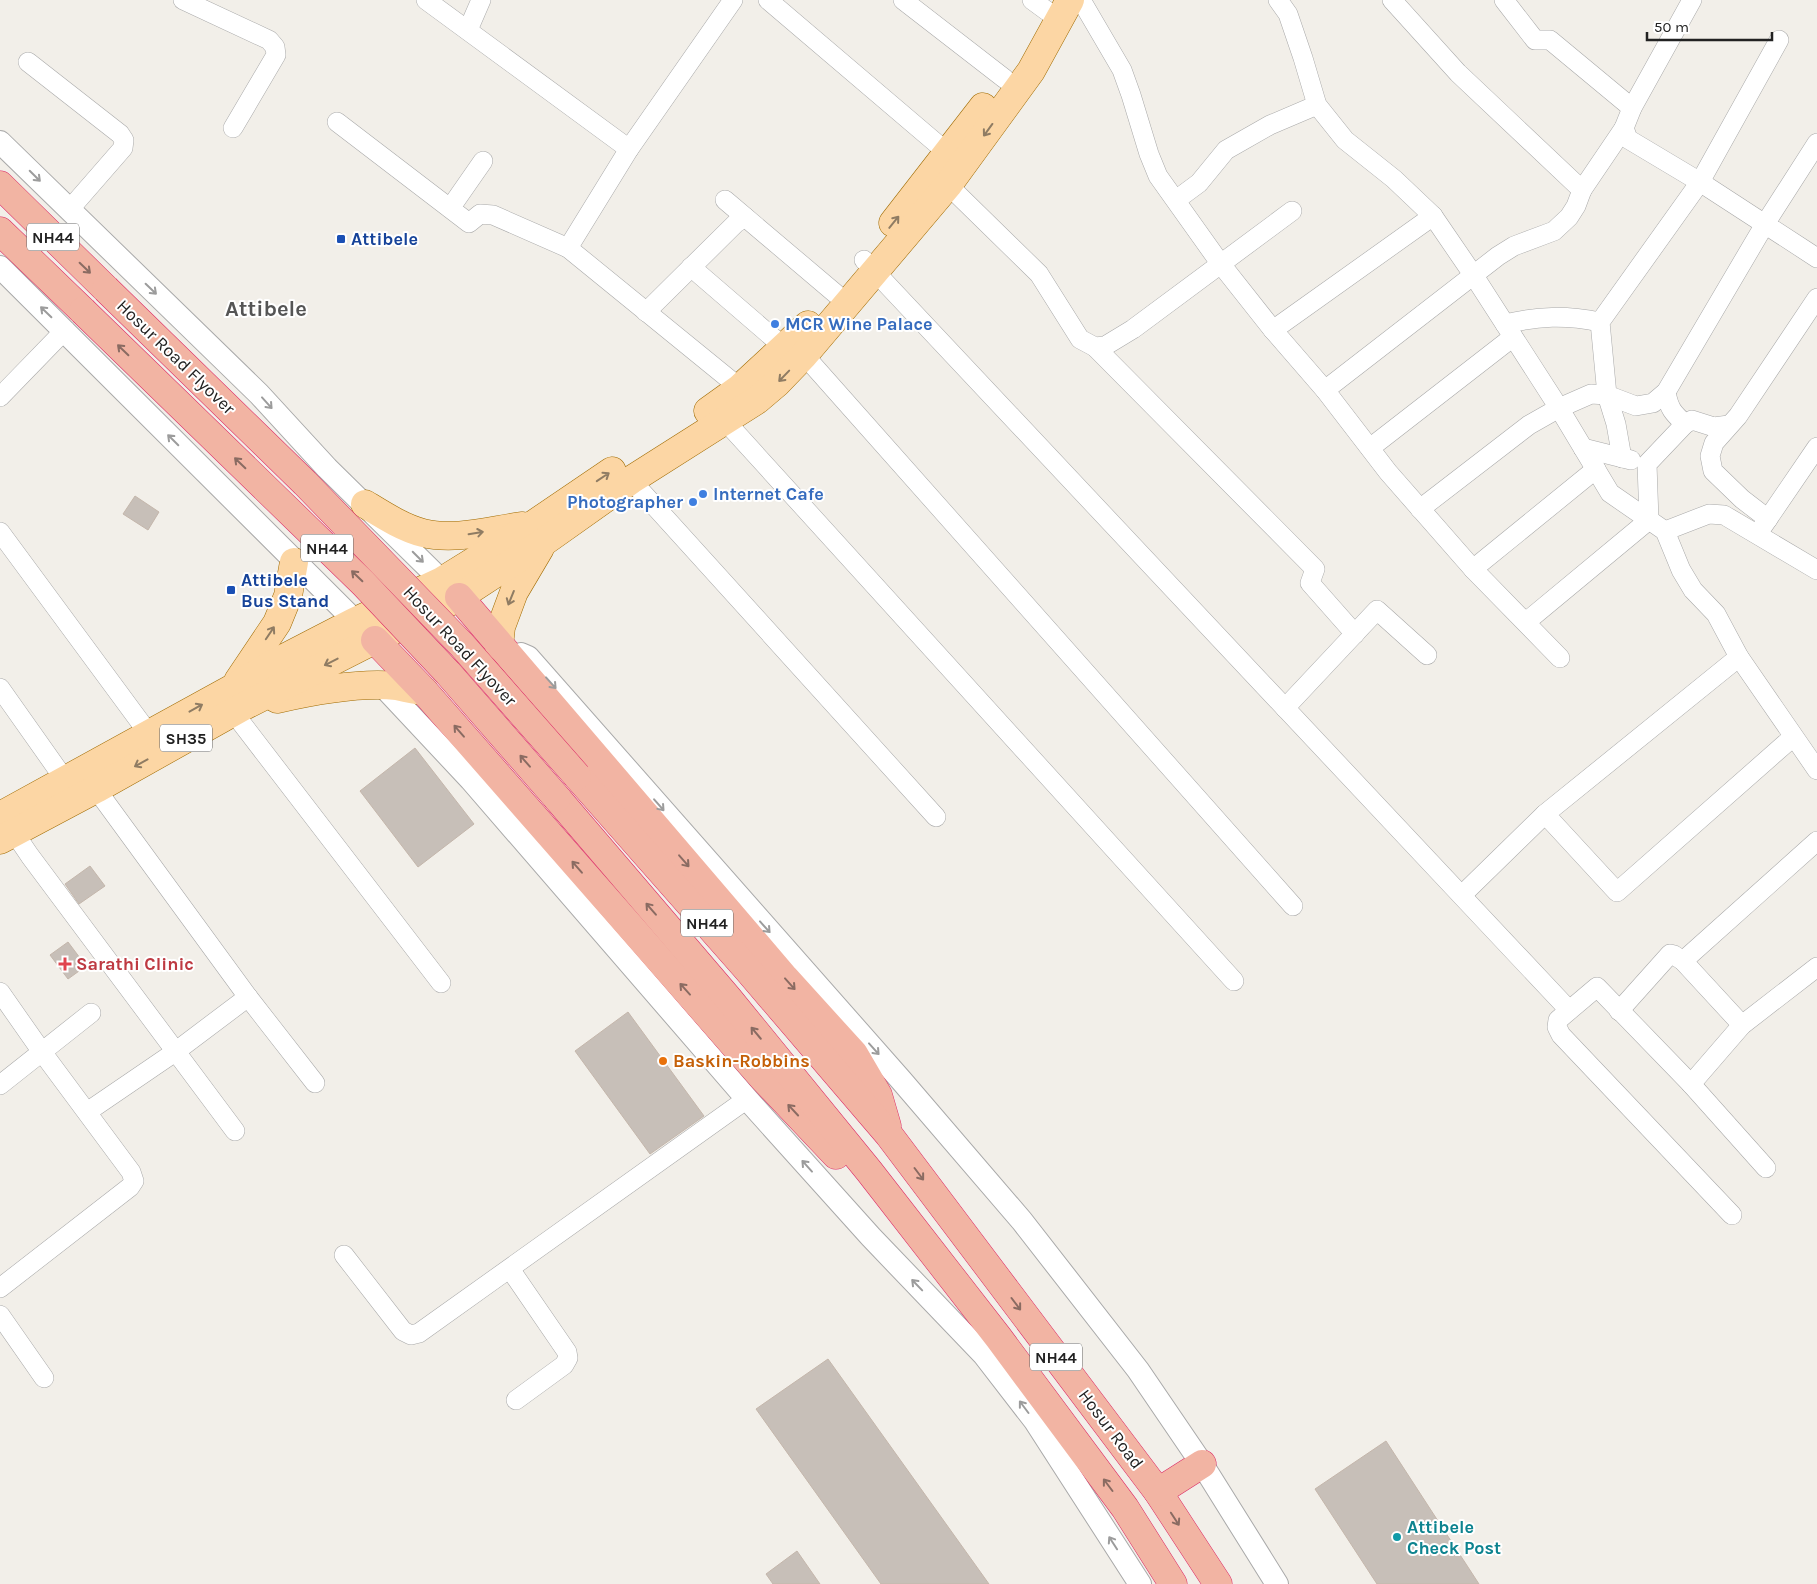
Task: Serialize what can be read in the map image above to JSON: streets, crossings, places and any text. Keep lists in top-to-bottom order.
{
  "streets": {
    "highway": ["NH44", "Hosur Road Flyover", "Hosur Road"],
    "main road": ["SH35"]
  },
  "crossings": [
    ["Hosur Road Flyover", "Hosur Road"]
  ],
  "districts": ["Attibele"],
  "places": {
    "transit": ["Attibele", "Attibele Bus Stand"],
    "other": [
      "MCR Wine Palace",
      "Internet Cafe",
      "Photographer",
      "Baskin-Robbins",
      "Attibele Check Post"
    ],
    "health": ["Sarathi Clinic"]
  },
  "scale_bar": "50 m"
}
